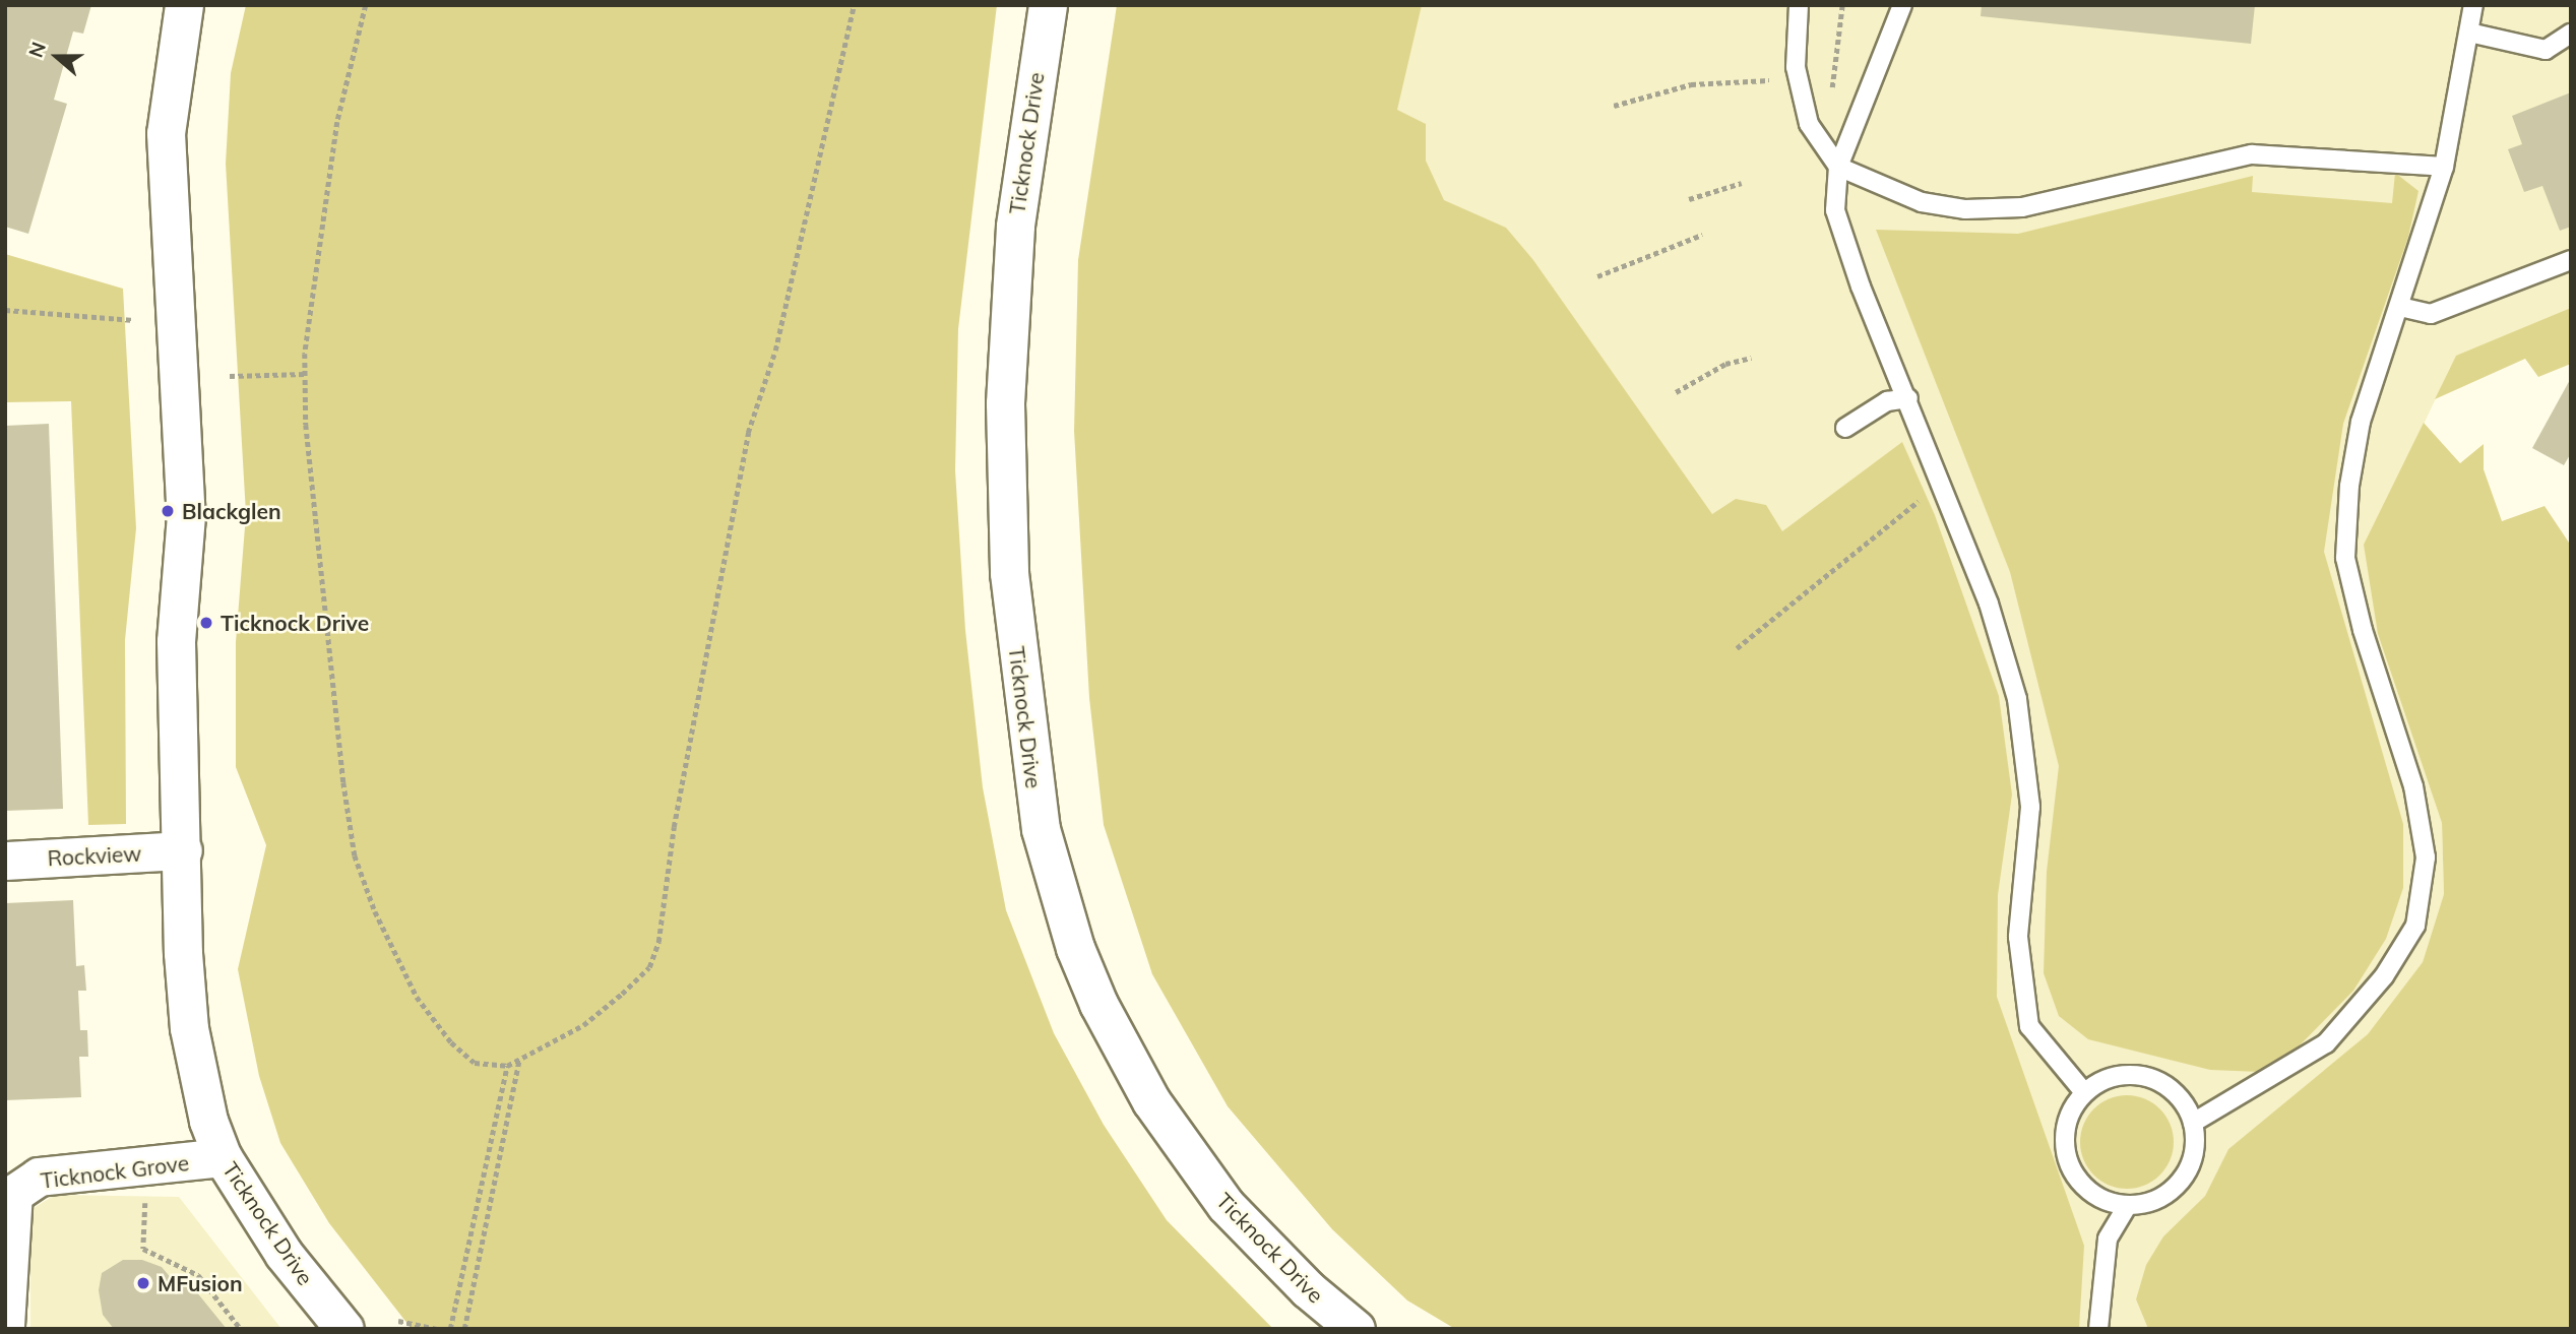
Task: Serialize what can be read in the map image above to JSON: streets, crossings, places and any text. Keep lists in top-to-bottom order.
{
  "streets": {
    "street": ["Ticknock Drive", "Rockview", "Ticknock Grove"]
  },
  "crossings": [
    ["Ticknock Drive", "Rockview"],
    ["Ticknock Drive", "Ticknock Grove"]
  ],
  "places": ["Blackglen", "Ticknock Drive", "MFusion"],
  "north": "left"
}
